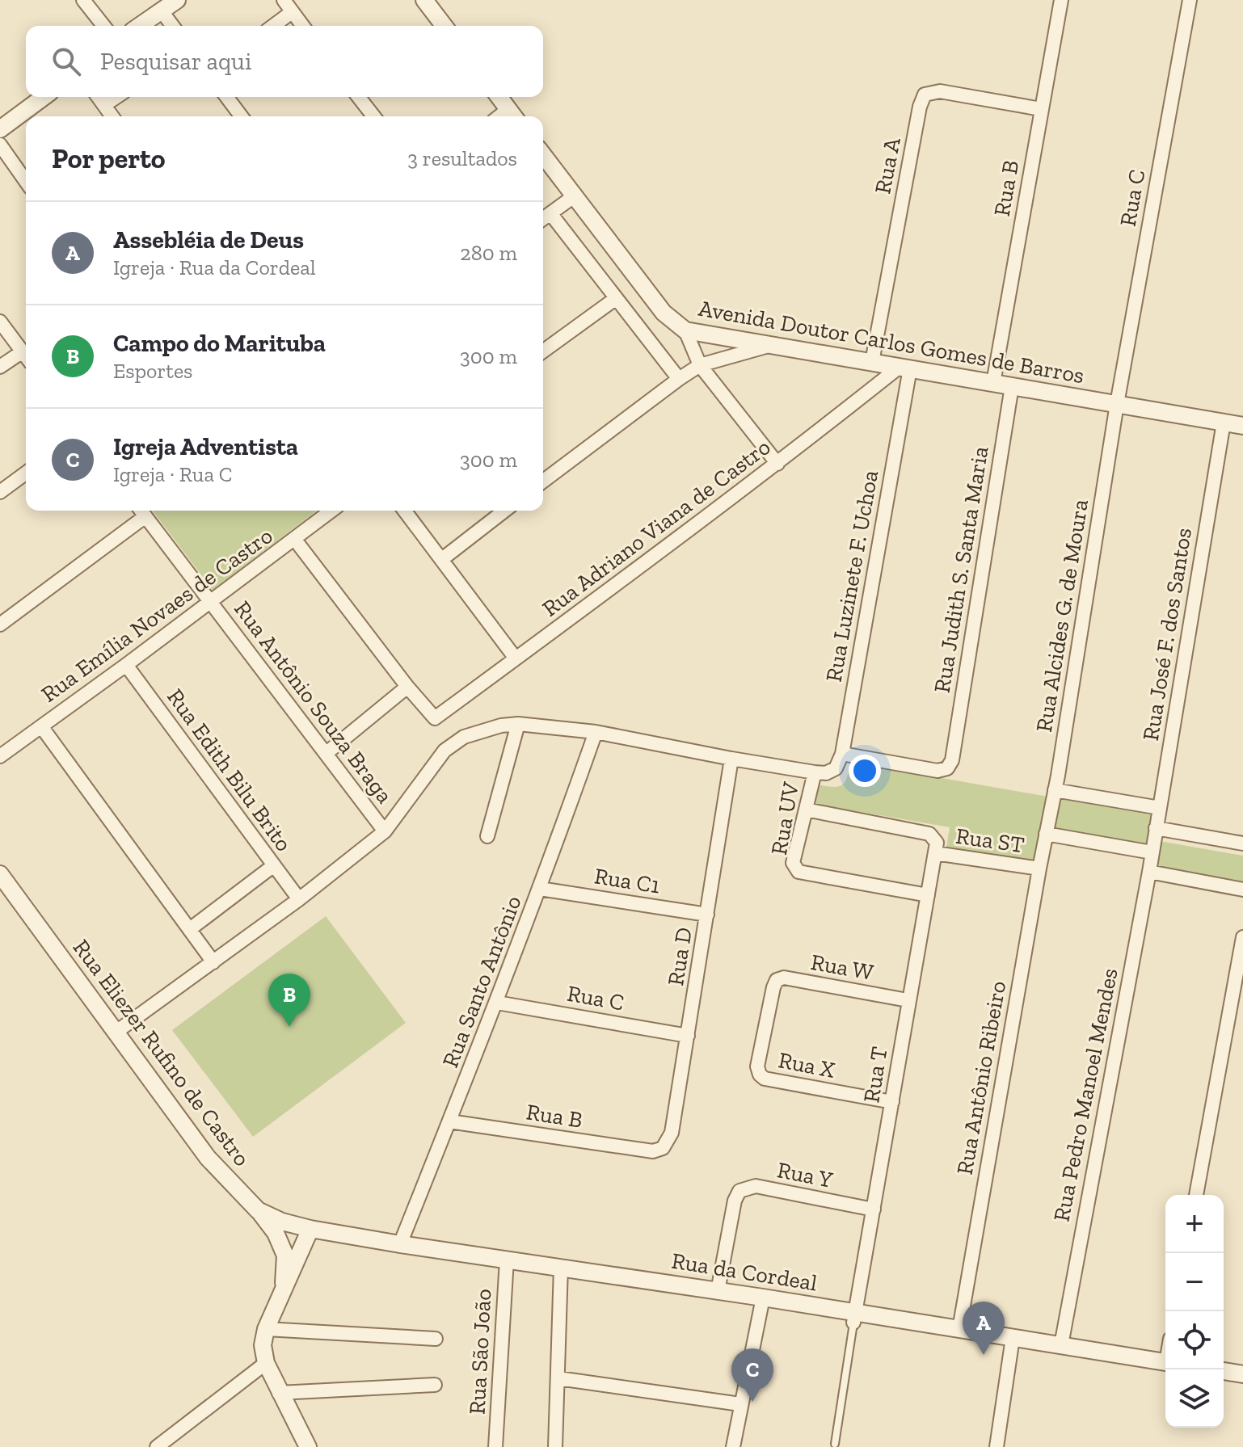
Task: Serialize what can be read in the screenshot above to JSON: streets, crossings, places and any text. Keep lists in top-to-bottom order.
{
  "streets": {
    "street": [
      "Rua A",
      "Rua B",
      "Rua C",
      "Avenida Doutor Carlos Gomes de Barros",
      "Rua Adriano Viana de Castro",
      "Rua Judith S. Santa Maria",
      "Rua Luzinete F. Uchoa",
      "Rua Emília Novaes de Castro",
      "Rua Alcides G. de Moura",
      "Rua José F. dos Santos",
      "Rua Antônio Souza Braga",
      "Rua Edith Bilu Brito",
      "Rua UV",
      "Rua ST",
      "Rua C1",
      "Rua D",
      "Rua W",
      "Rua Santo Antônio",
      "Rua Eliezer Rufino de Castro",
      "Rua X",
      "Rua T",
      "Rua Antônio Ribeiro",
      "Rua Pedro Manoel Mendes",
      "Rua Y",
      "Rua da Cordeal",
      "Rua São João"
    ]
  },
  "crossings": [
    ["Rua A", "Rua B"],
    ["Rua A", "Avenida Doutor Carlos Gomes de Barros"],
    ["Rua B", "Avenida Doutor Carlos Gomes de Barros"],
    ["Rua B", "Rua D"],
    ["Rua B", "Rua Santo Antônio"],
    ["Rua C", "Avenida Doutor Carlos Gomes de Barros"],
    ["Rua C", "Rua Alcides G. de Moura"],
    ["Rua C", "Rua D"],
    ["Rua C", "Rua Santo Antônio"],
    ["Avenida Doutor Carlos Gomes de Barros", "Rua Adriano Viana de Castro"],
    ["Avenida Doutor Carlos Gomes de Barros", "Rua Judith S. Santa Maria"],
    ["Avenida Doutor Carlos Gomes de Barros", "Rua Luzinete F. Uchoa"],
    ["Avenida Doutor Carlos Gomes de Barros", "Rua Alcides G. de Moura"],
    ["Avenida Doutor Carlos Gomes de Barros", "Rua José F. dos Santos"],
    ["Rua Adriano Viana de Castro", "Rua Luzinete F. Uchoa"],
    ["Rua Judith S. Santa Maria", "Rua Luzinete F. Uchoa"],
    ["Rua Emília Novaes de Castro", "Rua Antônio Souza Braga"],
    ["Rua Emília Novaes de Castro", "Rua Edith Bilu Brito"],
    ["Rua Alcides G. de Moura", "Rua Antônio Ribeiro"],
    ["Rua José F. dos Santos", "Rua Pedro Manoel Mendes"],
    ["Rua UV", "Rua ST"],
    ["Rua UV", "Rua T"],
    ["Rua ST", "Rua T"],
    ["Rua ST", "Rua Antônio Ribeiro"],
    ["Rua C1", "Rua D"],
    ["Rua C1", "Rua Santo Antônio"],
    ["Rua W", "Rua X"],
    ["Rua W", "Rua T"],
    ["Rua Santo Antônio", "Rua da Cordeal"],
    ["Rua Eliezer Rufino de Castro", "Rua da Cordeal"],
    ["Rua X", "Rua T"],
    ["Rua T", "Rua Y"],
    ["Rua T", "Rua da Cordeal"],
    ["Rua Antônio Ribeiro", "Rua da Cordeal"],
    ["Rua Pedro Manoel Mendes", "Rua da Cordeal"],
    ["Rua Y", "Rua da Cordeal"],
    ["Rua da Cordeal", "Rua São João"]
  ],
  "page": {
    "search": "Pesquisar aqui",
    "heading": ["Por perto", "3 resultados"],
    "list": [
      {
        "mark": "A",
        "name": "Assebléia de Deus",
        "note": "Igreja · Rua da Cordeal",
        "value": "280 m"
      },
      {
        "mark": "B",
        "name": "Campo do Marituba",
        "note": "Esportes",
        "value": "300 m"
      },
      {
        "mark": "C",
        "name": "Igreja Adventista",
        "note": "Igreja · Rua C",
        "value": "300 m"
      }
    ],
    "pins": ["B", "A", "C"],
    "map_buttons": ["+", "−"]
  }
}
